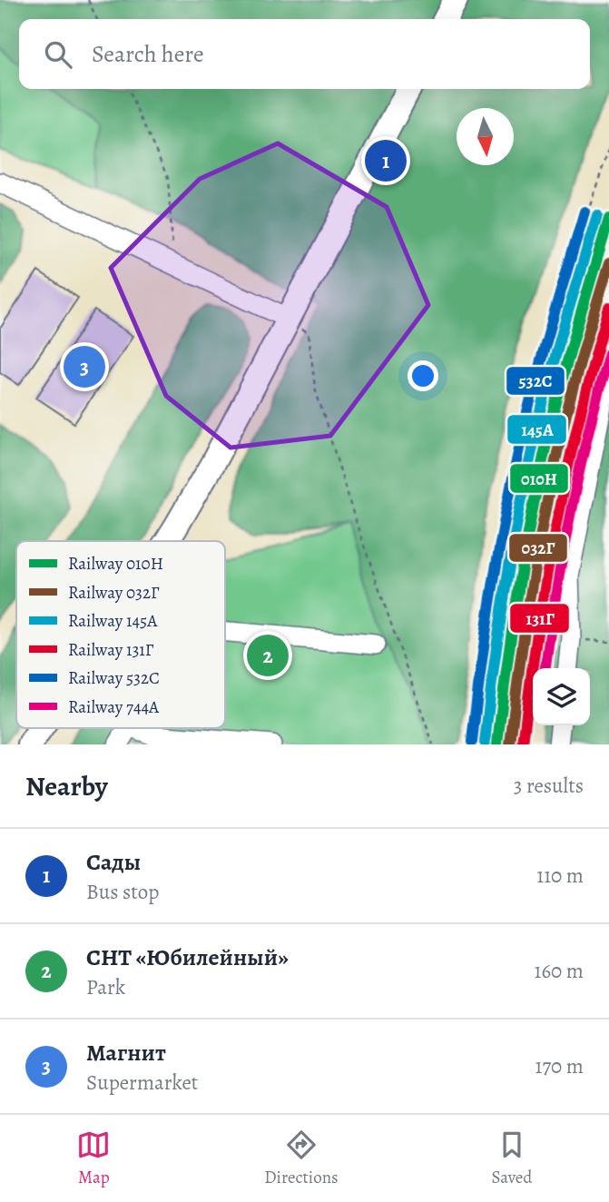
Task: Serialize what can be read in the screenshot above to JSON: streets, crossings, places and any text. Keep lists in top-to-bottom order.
{
  "lines": [
    "rail line 532С",
    "rail line 145А",
    "rail line 010Н",
    "rail line 032Г",
    "rail line 131Г",
    "rail line 744А"
  ],
  "legend": [
    "Railway 010Н",
    "Railway 032Г",
    "Railway 145А",
    "Railway 131Г",
    "Railway 532С",
    "Railway 744А"
  ],
  "north": "bottom",
  "page": {
    "search": "Search here",
    "pins": ["1", "3", "2"],
    "heading": ["Nearby", "3 results"],
    "list": [
      {
        "mark": "1",
        "name": "Сады",
        "note": "Bus stop",
        "value": "110 m"
      },
      {
        "mark": "2",
        "name": "СНТ «Юбилейный»",
        "note": "Park",
        "value": "160 m"
      },
      {
        "mark": "3",
        "name": "Магнит",
        "note": "Supermarket",
        "value": "170 m"
      }
    ],
    "nav": ["Map", "Directions", "Saved"]
  }
}
